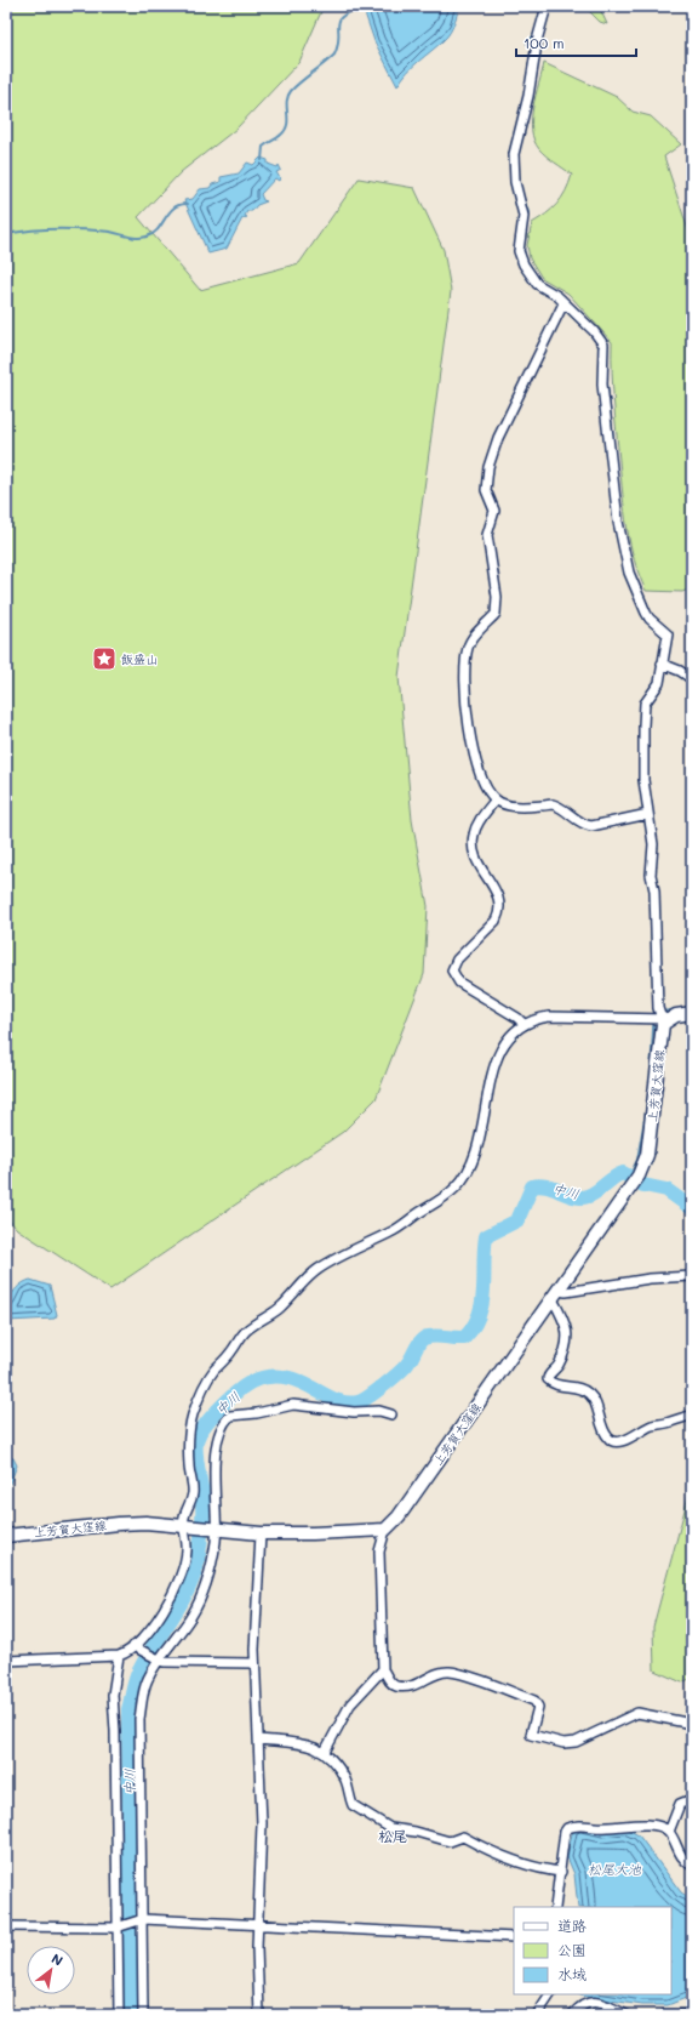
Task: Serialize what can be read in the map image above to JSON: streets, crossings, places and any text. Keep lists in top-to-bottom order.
{
  "streets": {
    "main road": ["上芳賀大窪線"]
  },
  "districts": ["松尾"],
  "water": ["中川", "松尾大池"],
  "places": {
    "place": ["飯盛山"]
  },
  "legend": ["道路", "公園", "水域"],
  "scale_bar": "100 m",
  "north": "top right"
}
